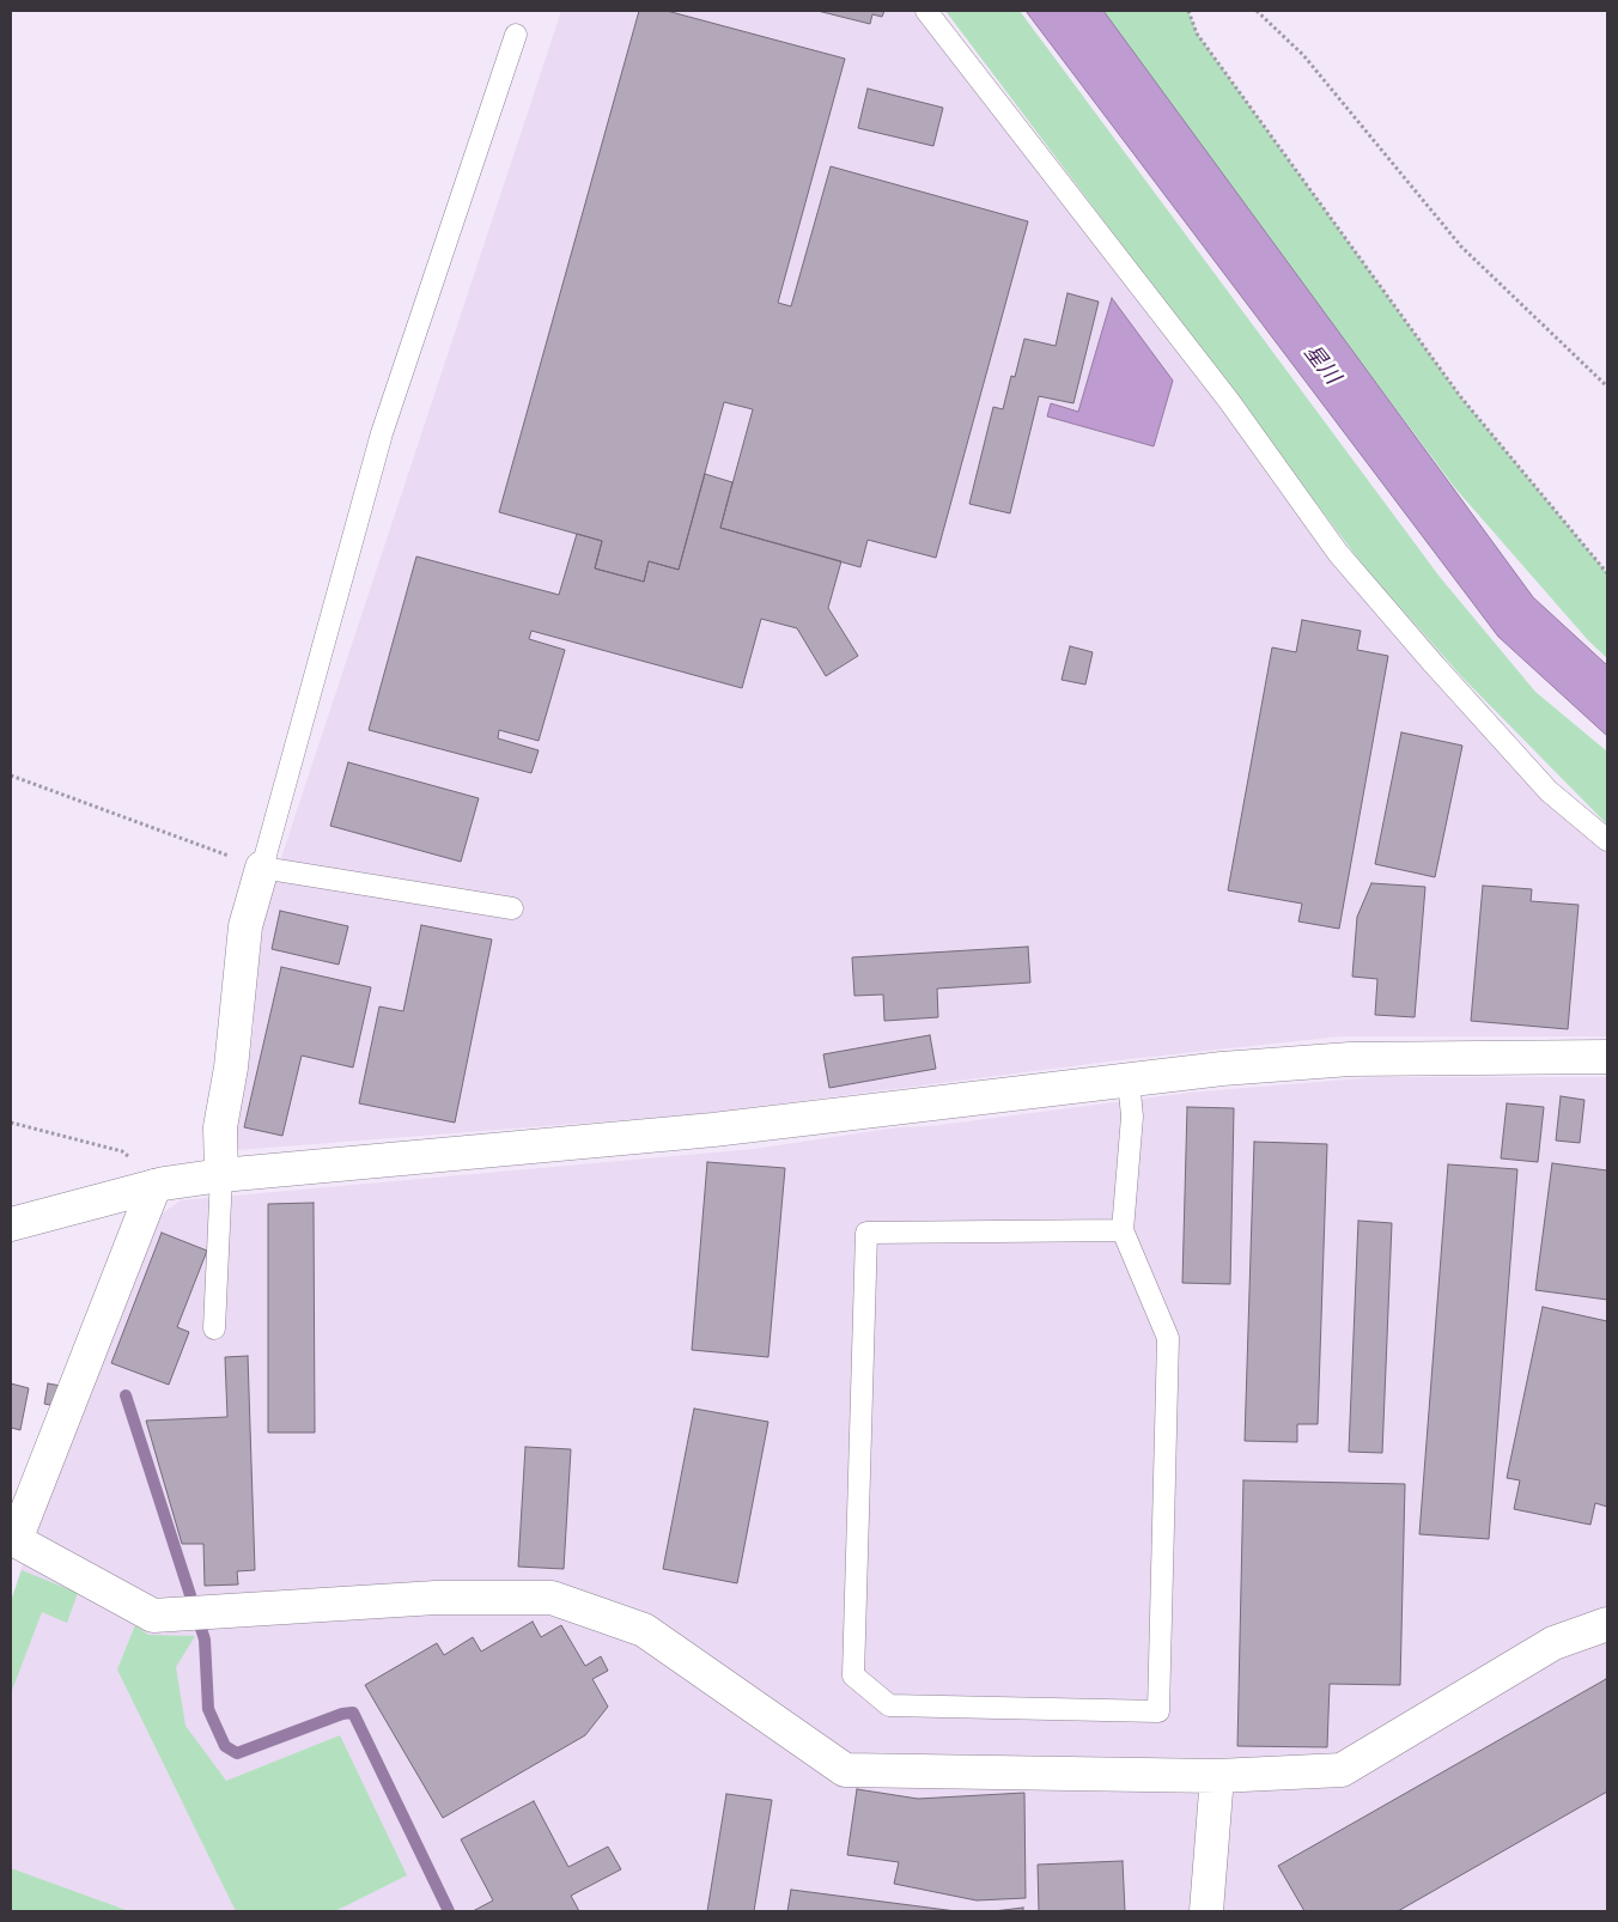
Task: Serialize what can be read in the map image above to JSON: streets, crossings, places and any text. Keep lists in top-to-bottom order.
{
  "water": ["星川"]
}
